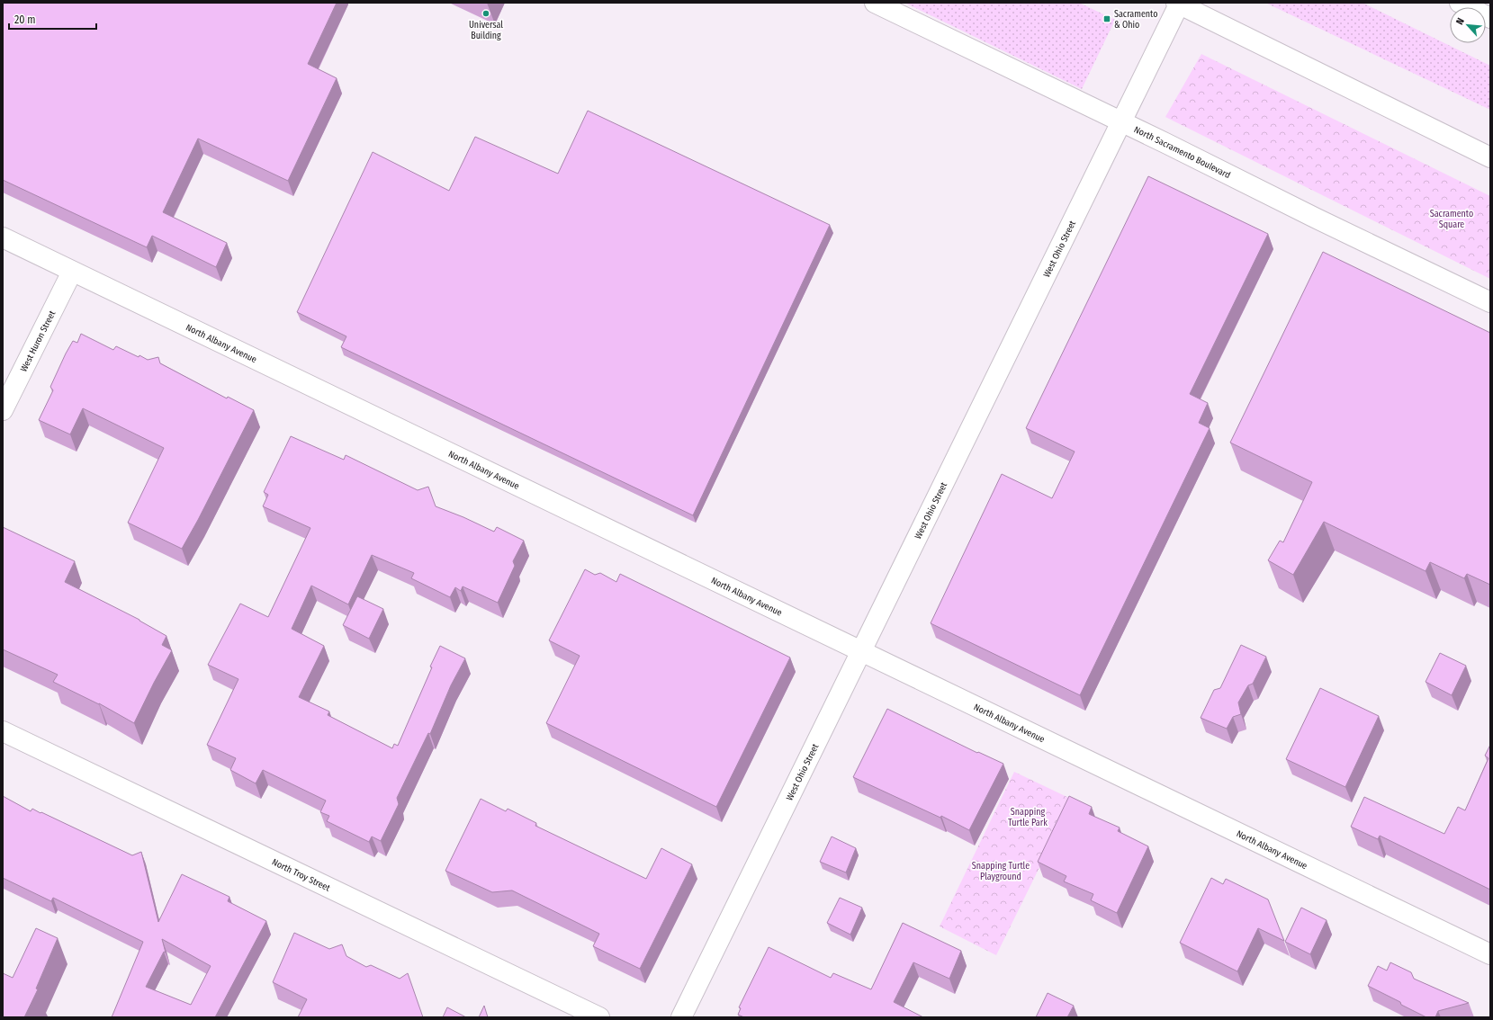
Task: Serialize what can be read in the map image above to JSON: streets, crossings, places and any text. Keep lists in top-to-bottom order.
{
  "streets": {
    "street": [
      "North Sacramento Boulevard",
      "West Ohio Street",
      "West Huron Street",
      "North Albany Avenue",
      "North Troy Street"
    ]
  },
  "crossings": [
    ["North Sacramento Boulevard", "West Ohio Street"],
    ["West Ohio Street", "North Albany Avenue"],
    ["West Huron Street", "North Albany Avenue"]
  ],
  "parks": ["Sacramento Square", "Snapping Turtle Park", "Snapping Turtle Playground"],
  "places": {
    "other": ["Universal Building"],
    "transit": ["Sacramento & Ohio"]
  },
  "scale_bar": "20 m",
  "north": "top left"
}
